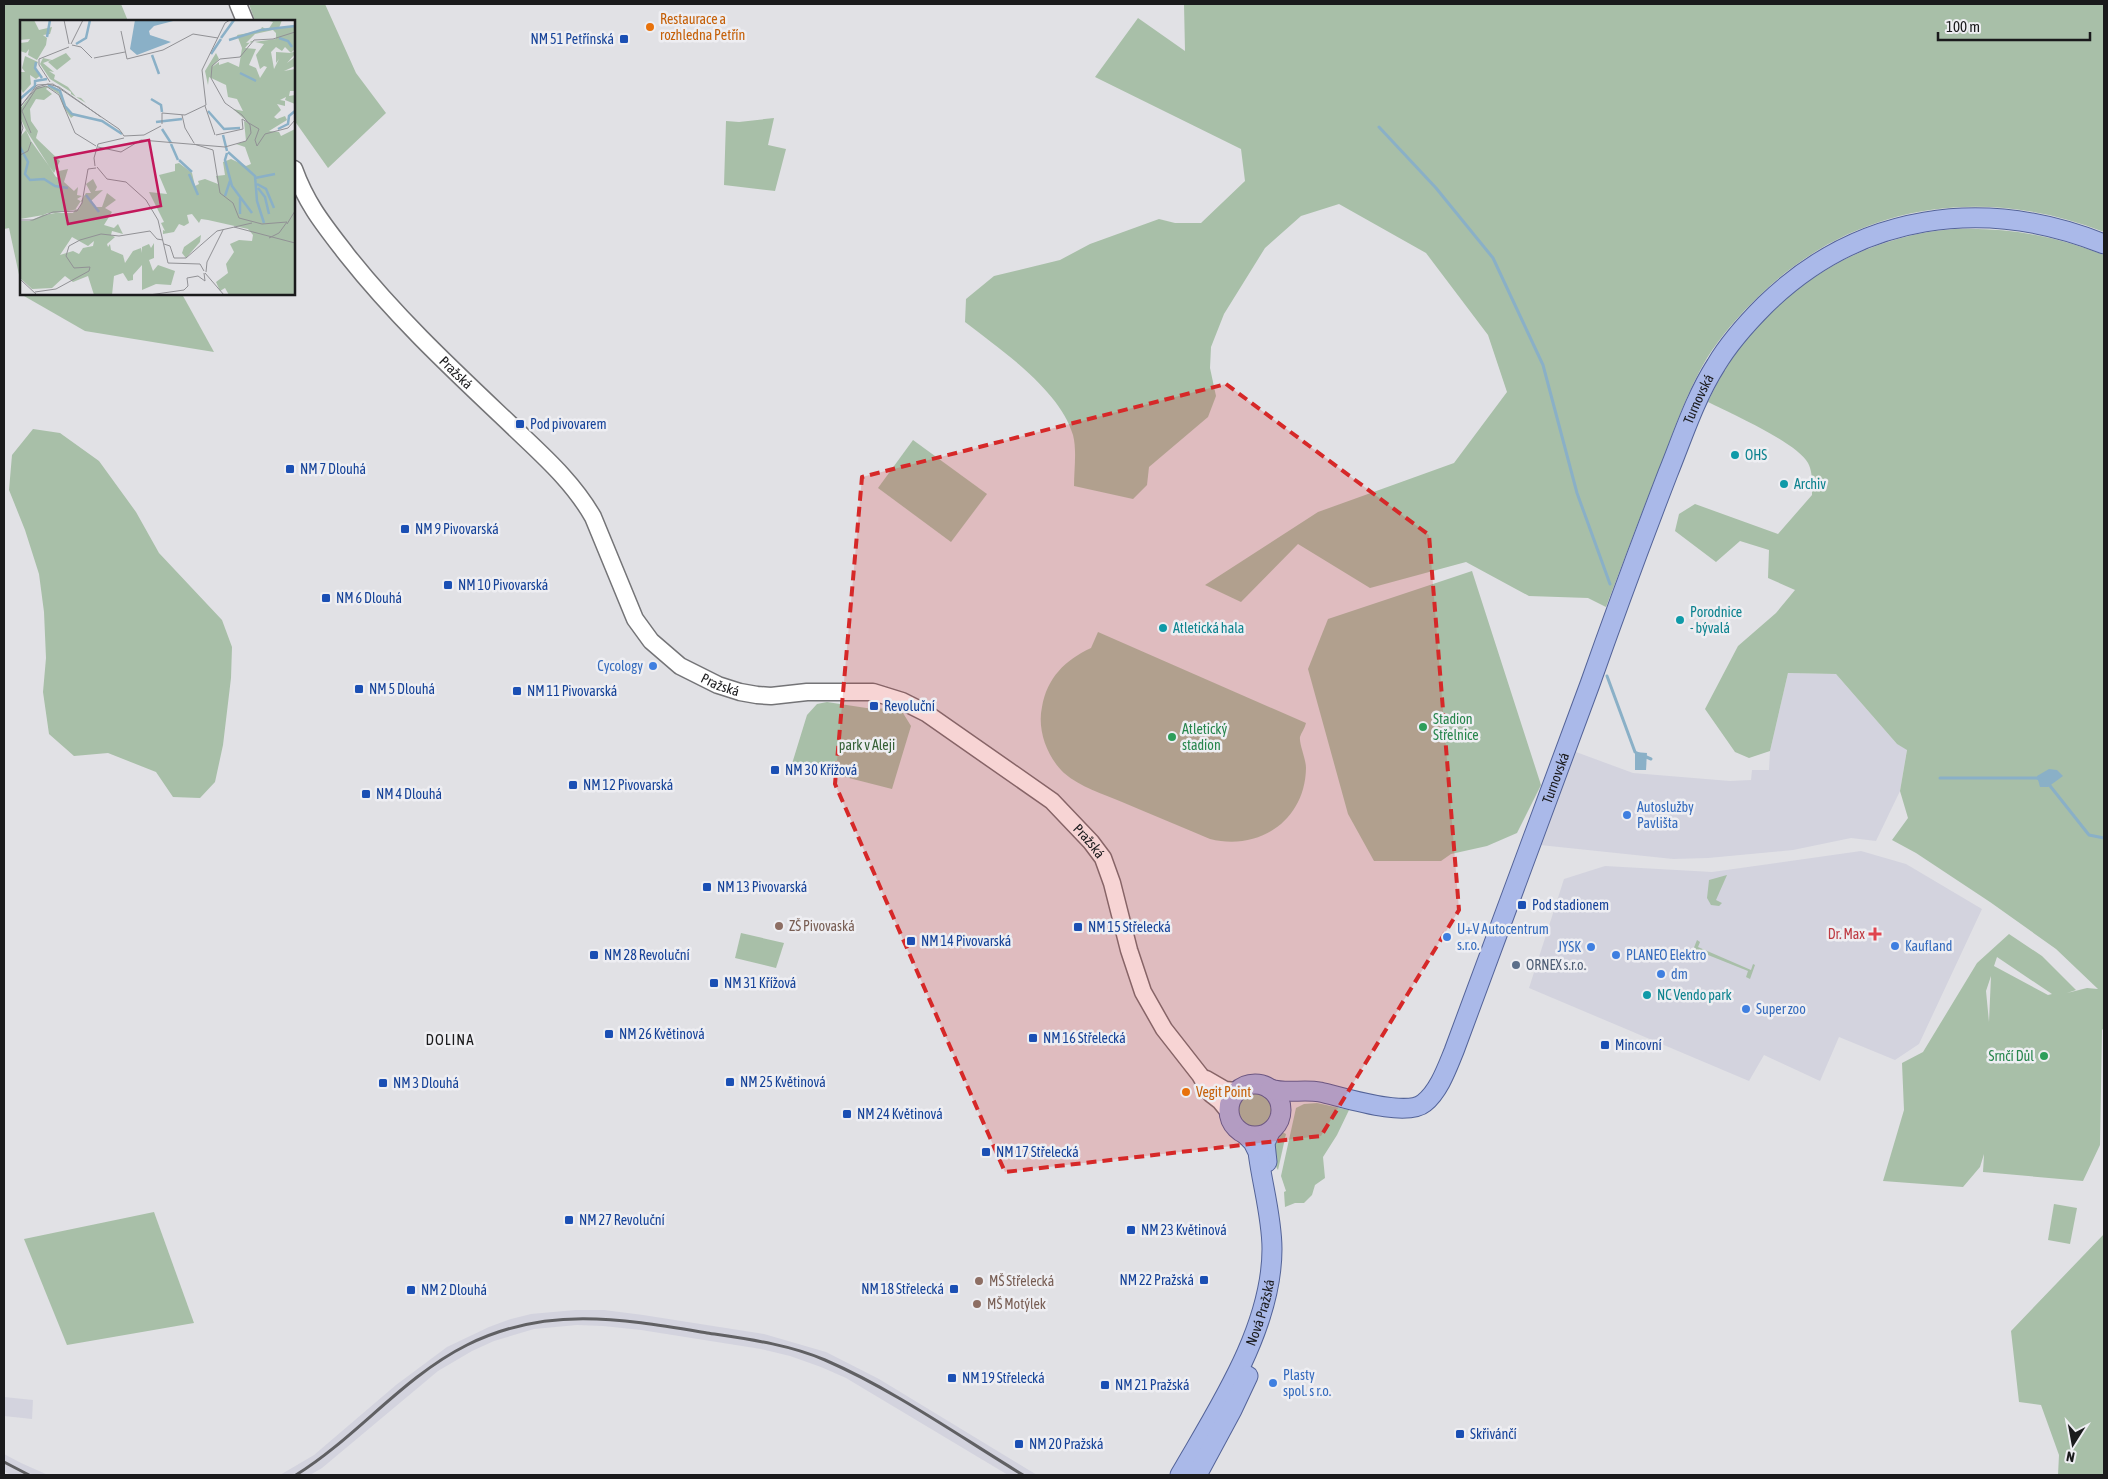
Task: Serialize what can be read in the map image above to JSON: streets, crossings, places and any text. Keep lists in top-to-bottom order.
{
  "streets": {
    "main road": ["Pražská", "Turnovská", "Nová Pražská"]
  },
  "crossings": [
    ["Pražská", "Turnovská"],
    ["Pražská", "Nová Pražská"],
    ["Turnovská", "Nová Pražská"]
  ],
  "districts": ["DOLINA"],
  "parks": ["park v Aleji"],
  "places": {
    "other": [
      "Restaurace a rozhledna Petřín",
      "OHS",
      "Archiv",
      "Porodnice - bývalá",
      "Atletická hala",
      "Cycology",
      "Stadion Střelnice",
      "Atletický stadion",
      "Autoslužby Pavlišta",
      "ZŠ Pivovaská",
      "U+V Autocentrum s.r.o.",
      "Kaufland",
      "JYSK",
      "PLANEO Elektro",
      "ORNEX s.r.o.",
      "dm",
      "NC Vendo park",
      "Super zoo",
      "Srnčí Důl",
      "Vegit Point",
      "MŠ Střelecká",
      "MŠ Motýlek",
      "Plasty spol. s r.o."
    ],
    "transit": [
      "NM 51 Petřínská",
      "Pod pivovarem",
      "NM 7 Dlouhá",
      "NM 9 Pivovarská",
      "NM 10 Pivovarská",
      "NM 6 Dlouhá",
      "NM 5 Dlouhá",
      "NM 11 Pivovarská",
      "Revoluční",
      "NM 30 Křížová",
      "NM 12 Pivovarská",
      "NM 4 Dlouhá",
      "NM 13 Pivovarská",
      "Pod stadionem",
      "NM 15 Střelecká",
      "NM 14 Pivovarská",
      "NM 28 Revoluční",
      "NM 31 Křížová",
      "NM 26 Květinová",
      "NM 16 Střelecká",
      "Mincovní",
      "NM 25 Květinová",
      "NM 3 Dlouhá",
      "NM 24 Květinová",
      "NM 17 Střelecká",
      "NM 27 Revoluční",
      "NM 23 Květinová",
      "NM 22 Pražská",
      "NM 18 Střelecká",
      "NM 2 Dlouhá",
      "NM 19 Střelecká",
      "NM 21 Pražská",
      "Skřivánčí",
      "NM 20 Pražská"
    ],
    "health": ["Dr. Max"]
  },
  "scale_bar": "100 m",
  "north": "bottom"
}
